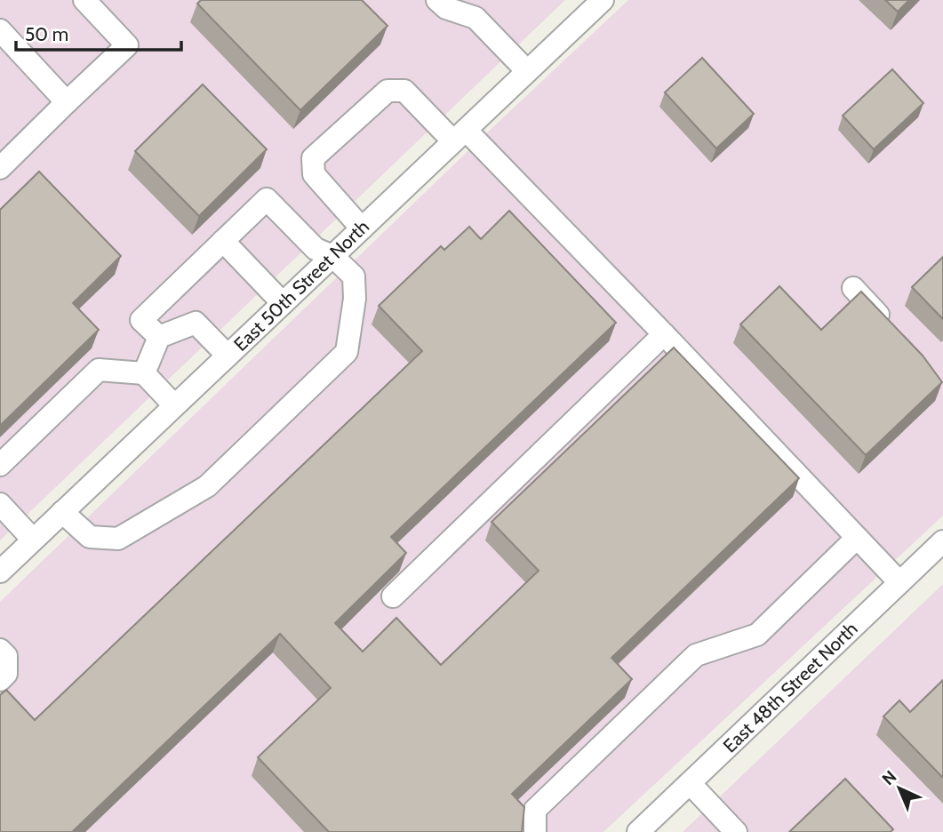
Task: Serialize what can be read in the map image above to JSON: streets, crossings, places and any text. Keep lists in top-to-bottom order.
{
  "streets": {
    "street": ["East 50th Street North", "East 48th Street North"]
  },
  "scale_bar": "50 m",
  "north": "top left"
}
